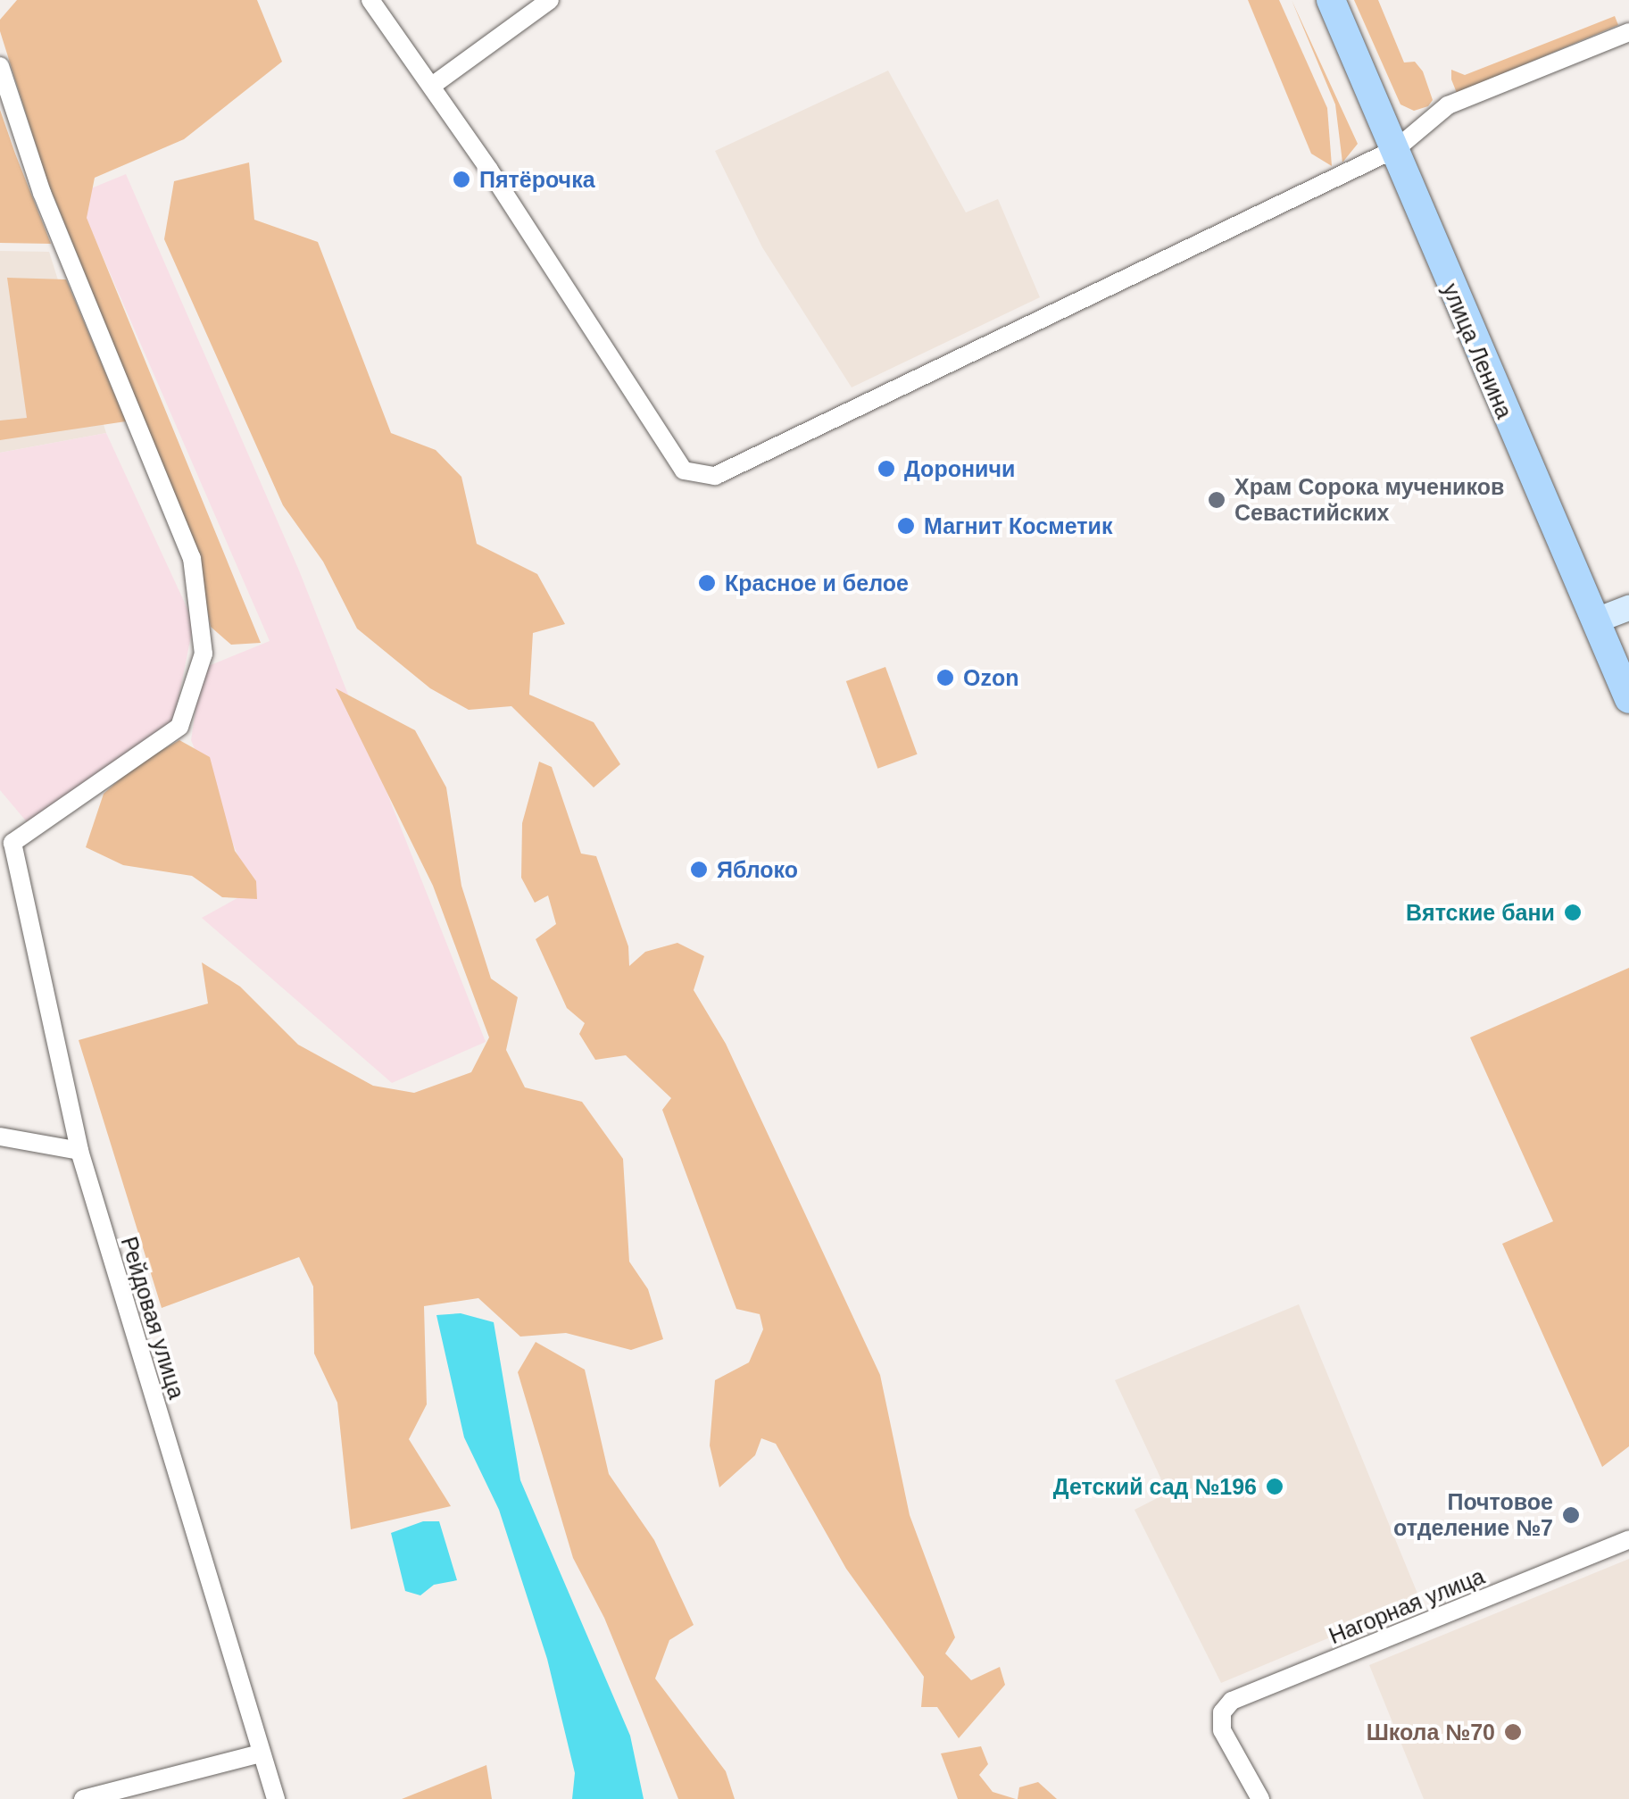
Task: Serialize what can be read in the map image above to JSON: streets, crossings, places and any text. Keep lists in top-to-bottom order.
{
  "streets": {
    "main road": ["улица Ленина"],
    "street": ["Рейдовая улица", "Нагорная улица"]
  },
  "places": [
    "Пятёрочка",
    "Дороничи",
    "Храм Сорока мучеников Севастийских",
    "Магнит Косметик",
    "Красное и белое",
    "Ozon",
    "Яблоко",
    "Вятские бани",
    "Детский сад №196",
    "Почтовое отделение №7",
    "Школа №70"
  ]
}
